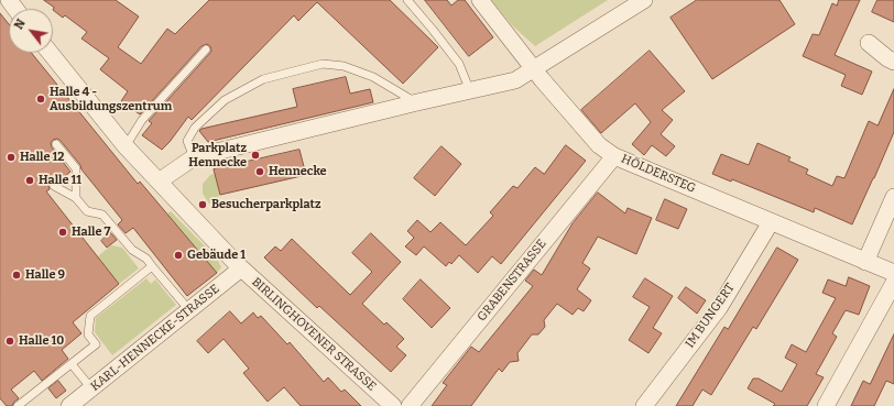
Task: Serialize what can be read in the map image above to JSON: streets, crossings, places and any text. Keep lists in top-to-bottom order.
{
  "streets": {
    "street": [
      "HÖLDERSTEG",
      "GRABENSTRASSE",
      "IM BUNGERT",
      "BIRLINGHOVENER STRASSE",
      "KARL-HENNECKE-STRASSE"
    ]
  },
  "crossings": [
    ["HÖLDERSTEG", "GRABENSTRASSE"],
    ["HÖLDERSTEG", "IM BUNGERT"],
    ["BIRLINGHOVENER STRASSE", "KARL-HENNECKE-STRASSE"]
  ],
  "places": [
    "Halle 4 - Ausbildungszentrum",
    "Parkplatz Hennecke",
    "Halle 12",
    "Hennecke",
    "Halle 11",
    "Besucherparkplatz",
    "Halle 7",
    "Gebäude 1",
    "Halle 9",
    "Halle 10"
  ],
  "north": "top left"
}
